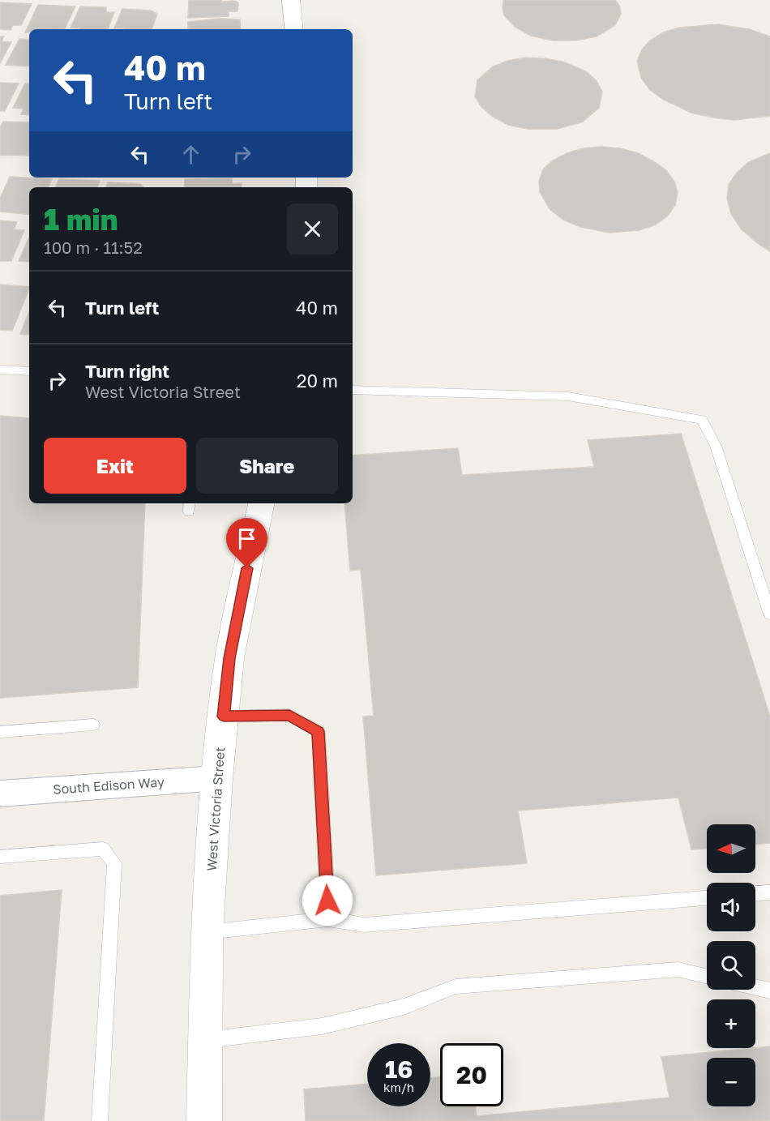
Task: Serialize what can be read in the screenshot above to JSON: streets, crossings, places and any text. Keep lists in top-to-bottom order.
{
  "streets": {
    "street": ["South Edison Way", "West Victoria Street"]
  },
  "crossings": [
    ["South Edison Way", "West Victoria Street"]
  ],
  "north": "left",
  "page": {
    "turn": ["40 m", "Turn left"],
    "heading": ["1 min", "100 m · 11:52"],
    "list": [
      {
        "name": "Turn left",
        "value": "40 m"
      },
      {
        "name": "Turn right",
        "note": "West Victoria Street",
        "value": "20 m"
      }
    ],
    "buttons": ["Exit", "Share"],
    "map_buttons": ["+", "−"],
    "speed": "16 km/h",
    "limit": "20"
  }
}
